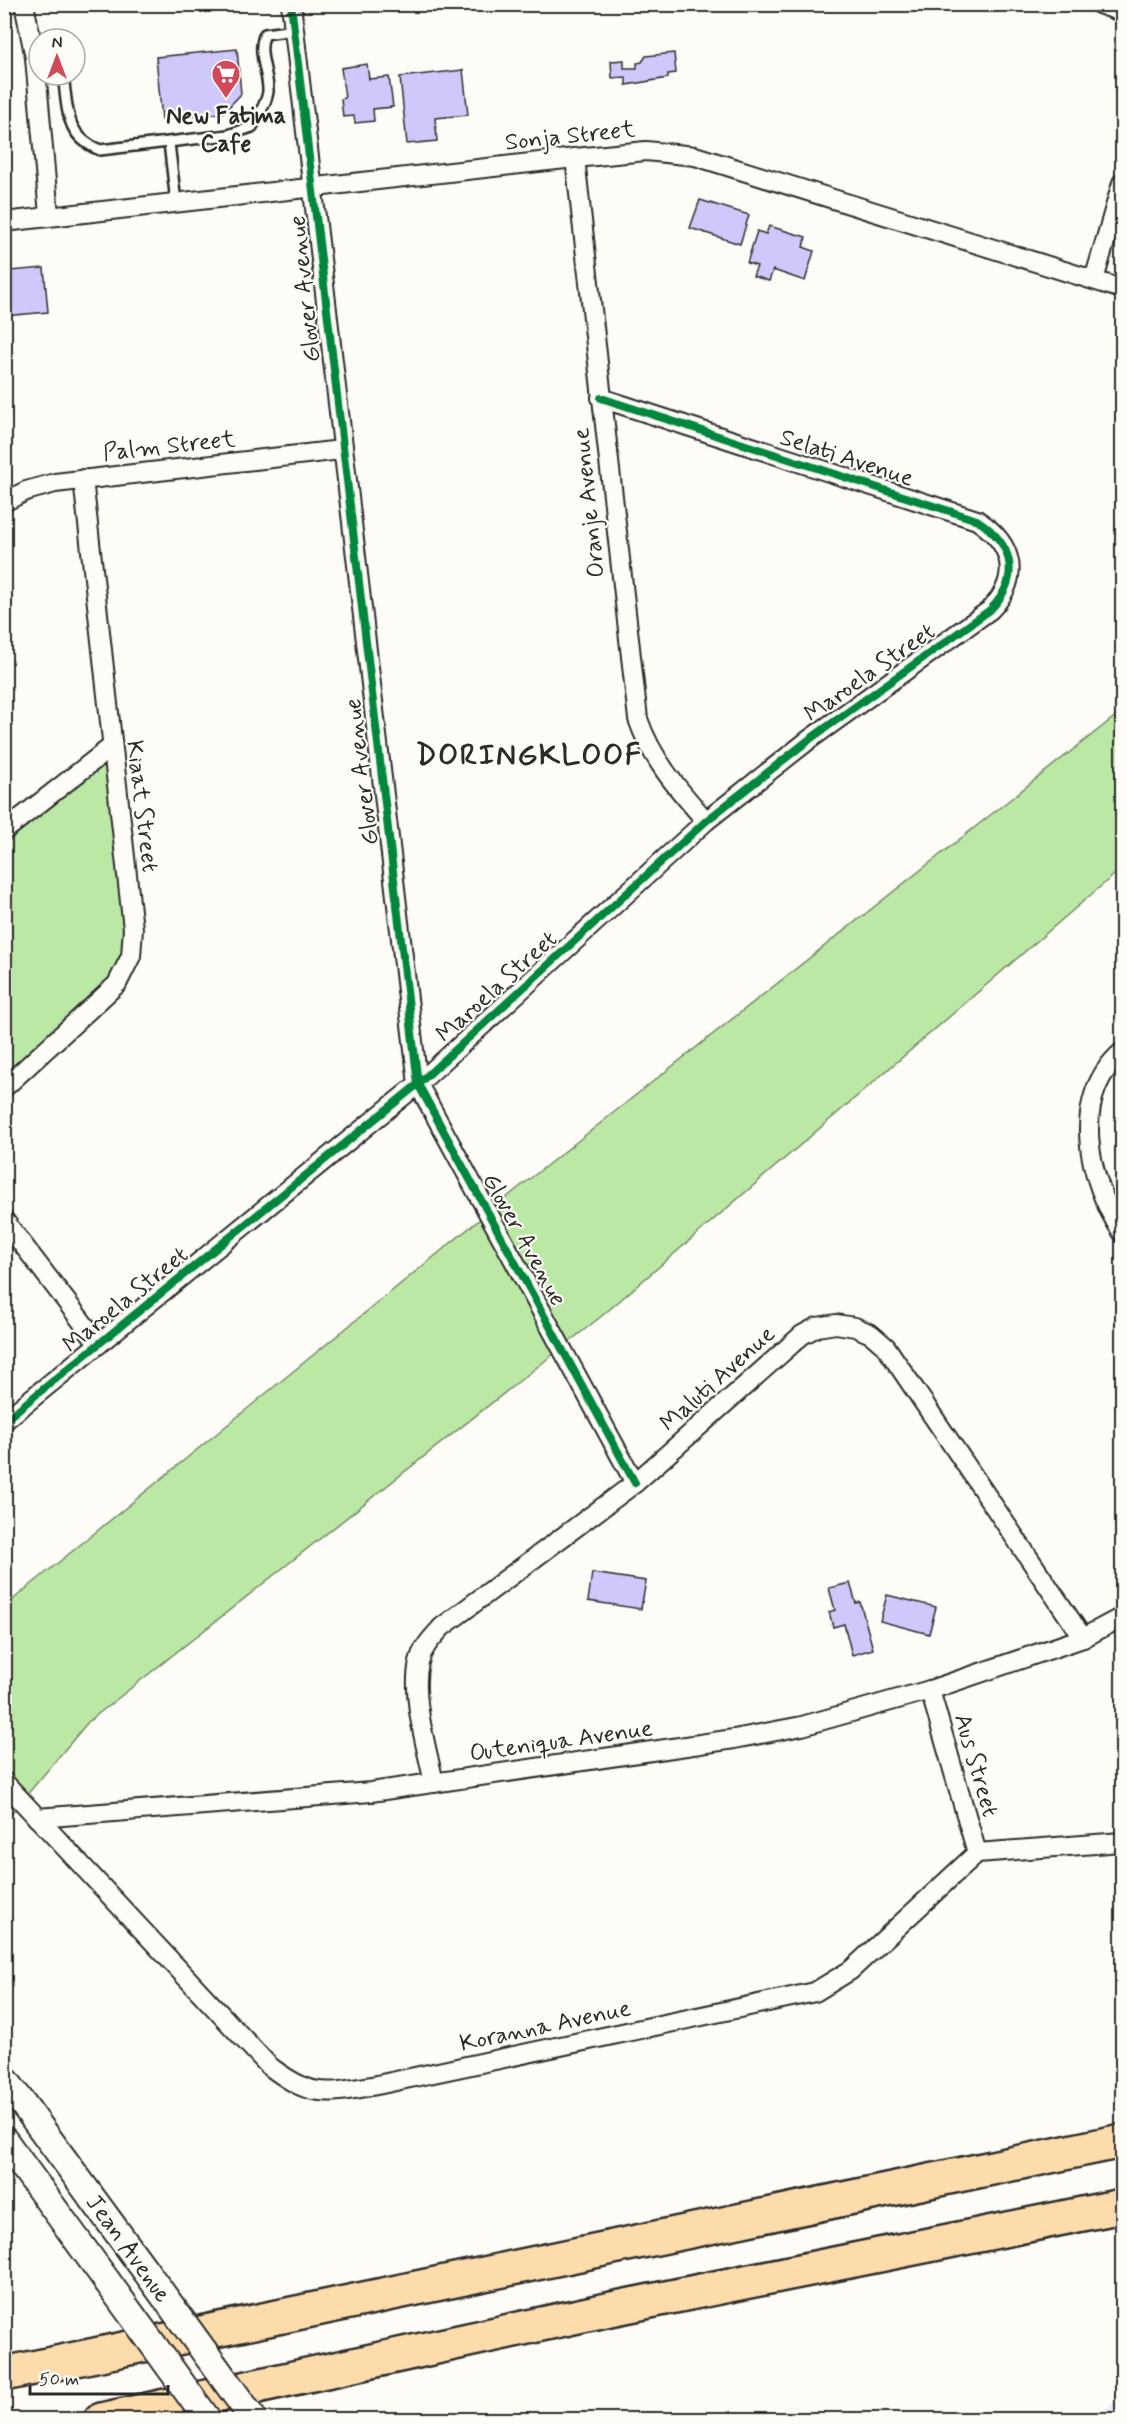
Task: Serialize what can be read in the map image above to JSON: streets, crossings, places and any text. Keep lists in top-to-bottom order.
{
  "streets": {
    "main road": ["Jean Avenue"],
    "street": [
      "Sonja Street",
      "Glover Avenue",
      "Palm Street",
      "Selati Avenue",
      "Oranje Avenue",
      "Maroela Street",
      "Kiaat Street",
      "Maluti Avenue",
      "Outeniqua Avenue",
      "Aus Street",
      "Koranna Avenue"
    ]
  },
  "crossings": [
    ["Sonja Street", "Glover Avenue"],
    ["Sonja Street", "Oranje Avenue"],
    ["Glover Avenue", "Palm Street"],
    ["Glover Avenue", "Maroela Street"],
    ["Glover Avenue", "Maluti Avenue"],
    ["Palm Street", "Kiaat Street"],
    ["Selati Avenue", "Oranje Avenue"],
    ["Selati Avenue", "Maroela Street"],
    ["Oranje Avenue", "Maroela Street"],
    ["Maluti Avenue", "Outeniqua Avenue"],
    ["Outeniqua Avenue", "Aus Street"],
    ["Outeniqua Avenue", "Koranna Avenue"],
    ["Aus Street", "Koranna Avenue"]
  ],
  "districts": ["DORINGKLOOF"],
  "places": {
    "supermarket": ["New Fatima Cafe"]
  },
  "scale_bar": "50 m",
  "north": "top"
}
